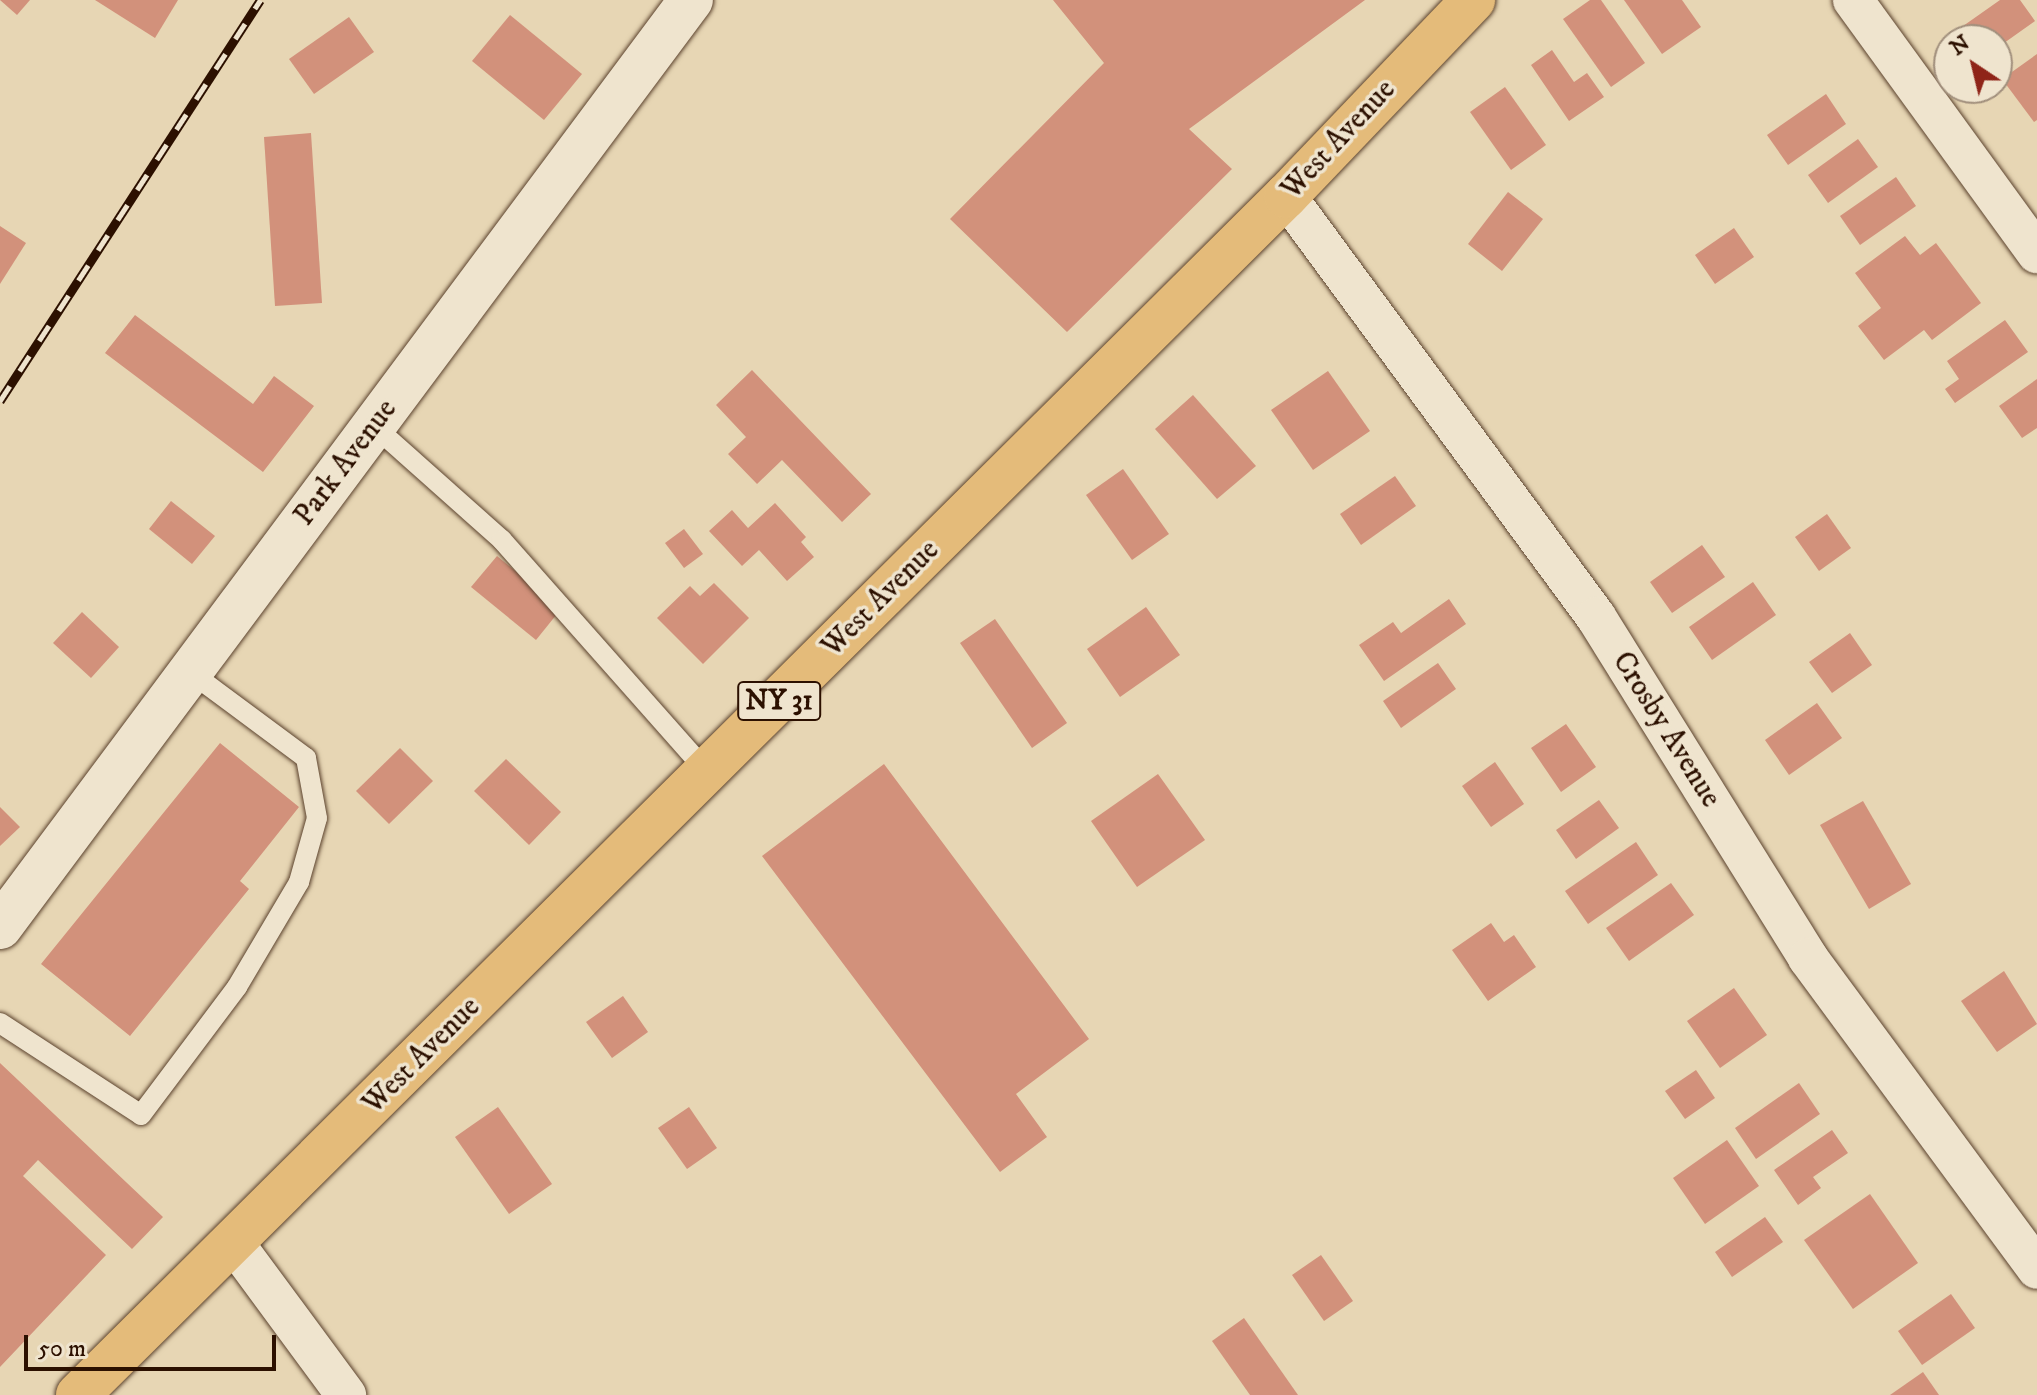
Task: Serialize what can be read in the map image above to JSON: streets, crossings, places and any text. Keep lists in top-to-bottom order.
{
  "streets": {
    "highway": ["West Avenue", "NY 31"],
    "main road": ["Park Avenue"],
    "street": ["Crosby Avenue"]
  },
  "crossings": [
    ["West Avenue", "Crosby Avenue"]
  ],
  "scale_bar": "50 m",
  "north": "top left"
}
